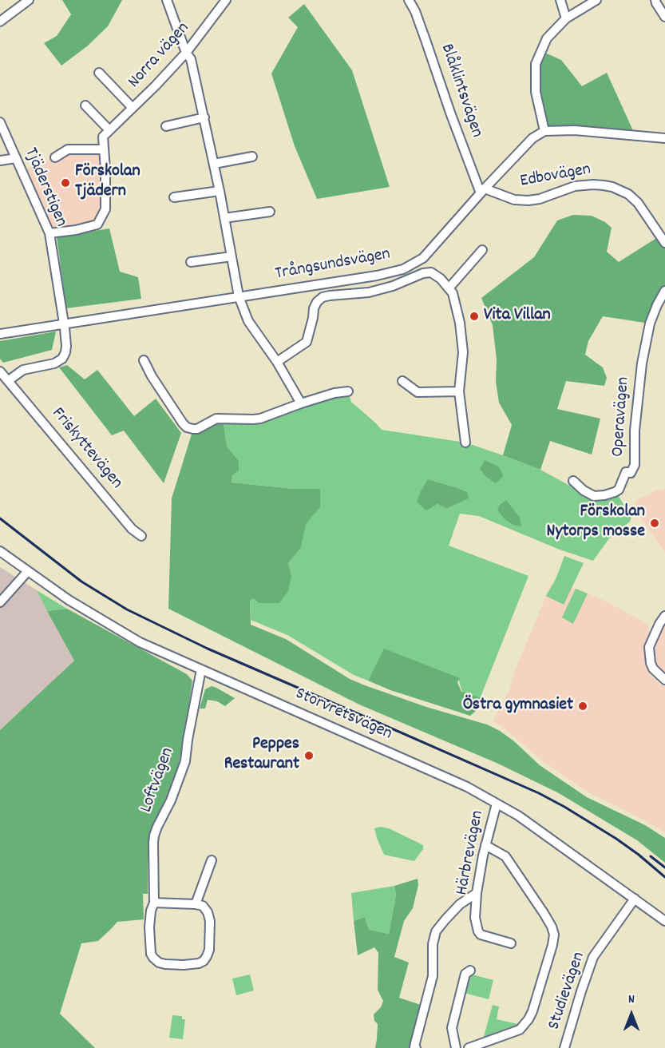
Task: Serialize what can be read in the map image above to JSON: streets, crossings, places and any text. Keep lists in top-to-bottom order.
{
  "streets": {
    "street": [
      "Norra vägen",
      "Blåklintsvägen",
      "Edbovägen",
      "Tjäderstigen",
      "Trångsundsvägen",
      "Operavägen",
      "Friskyttevägen",
      "Storvretsvägen",
      "Loftvägen",
      "Härbrevägen",
      "Studievägen"
    ]
  },
  "crossings": [
    ["Norra vägen", "Tjäderstigen"],
    ["Blåklintsvägen", "Edbovägen"],
    ["Blåklintsvägen", "Trångsundsvägen"],
    ["Edbovägen", "Trångsundsvägen"],
    ["Tjäderstigen", "Trångsundsvägen"],
    ["Storvretsvägen", "Loftvägen"],
    ["Storvretsvägen", "Härbrevägen"],
    ["Storvretsvägen", "Studievägen"]
  ],
  "places": [
    "Förskolan Tjädern",
    "Vita Villan",
    "Förskolan Nytorps mosse",
    "Östra gymnasiet",
    "Peppes Restaurant"
  ],
  "north": "top"
}
